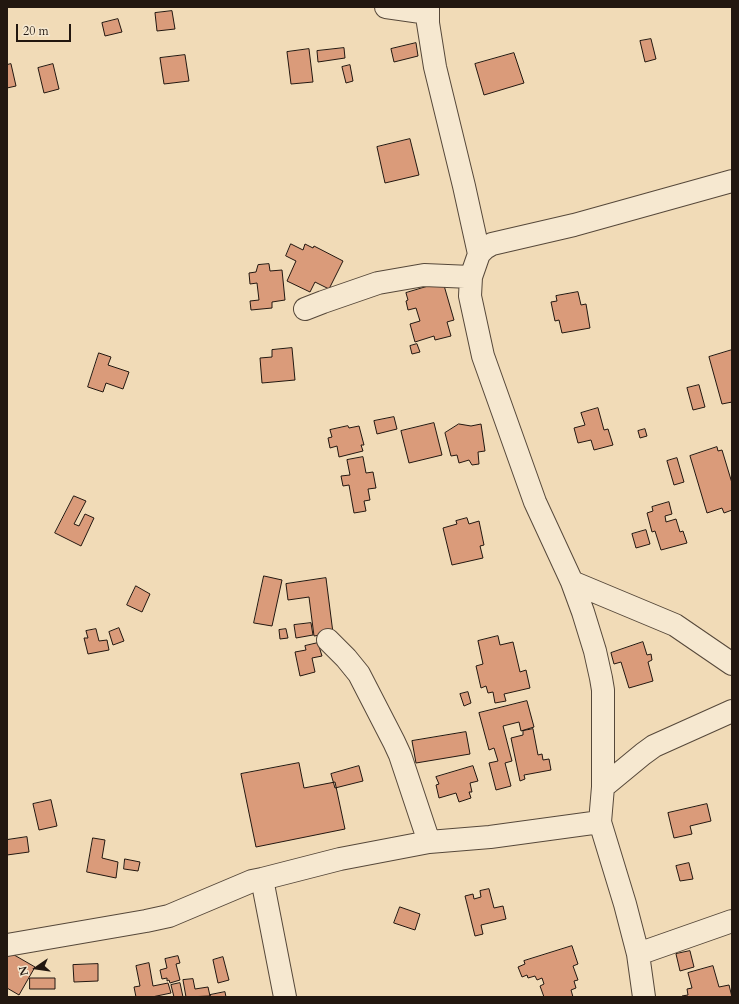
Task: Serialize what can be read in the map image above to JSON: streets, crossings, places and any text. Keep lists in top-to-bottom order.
{
  "scale_bar": "20 m",
  "north": "left"
}
